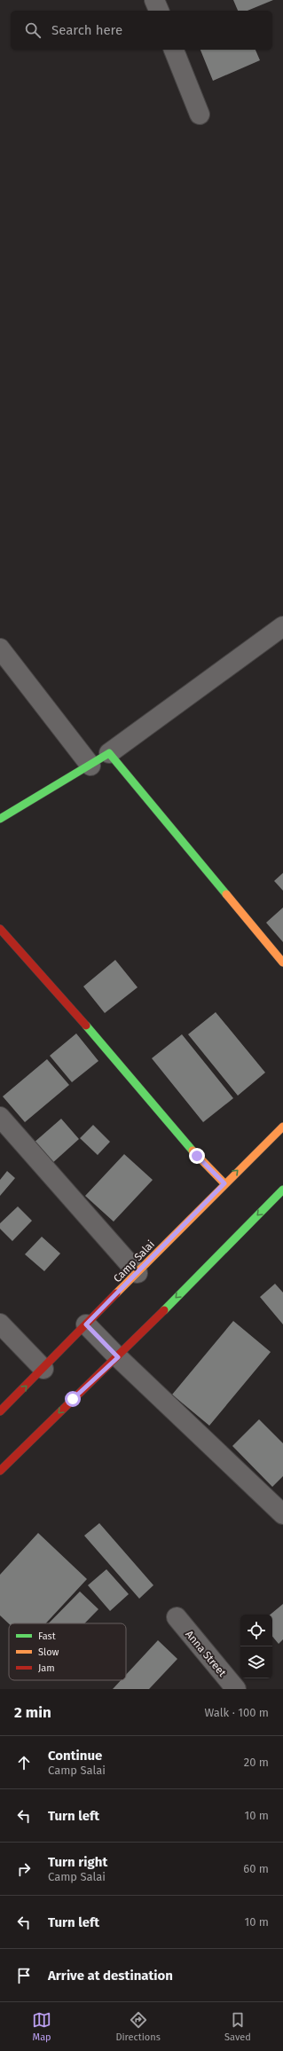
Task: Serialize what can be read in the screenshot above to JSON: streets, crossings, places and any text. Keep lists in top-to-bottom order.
{
  "streets": {
    "main road": ["Camp Salai"],
    "street": ["Anna Street"]
  },
  "legend": ["Fast", "Slow", "Jam"],
  "page": {
    "search": "Search here",
    "heading": ["2 min", "Walk · 100 m"],
    "list": [
      ["Continue", "Camp Salai", "20 m"],
      ["Turn left", "10 m"],
      ["Turn right", "Camp Salai", "60 m"],
      ["Turn left", "10 m"],
      "Arrive at destination"
    ],
    "nav": ["Map", "Directions", "Saved"]
  }
}
